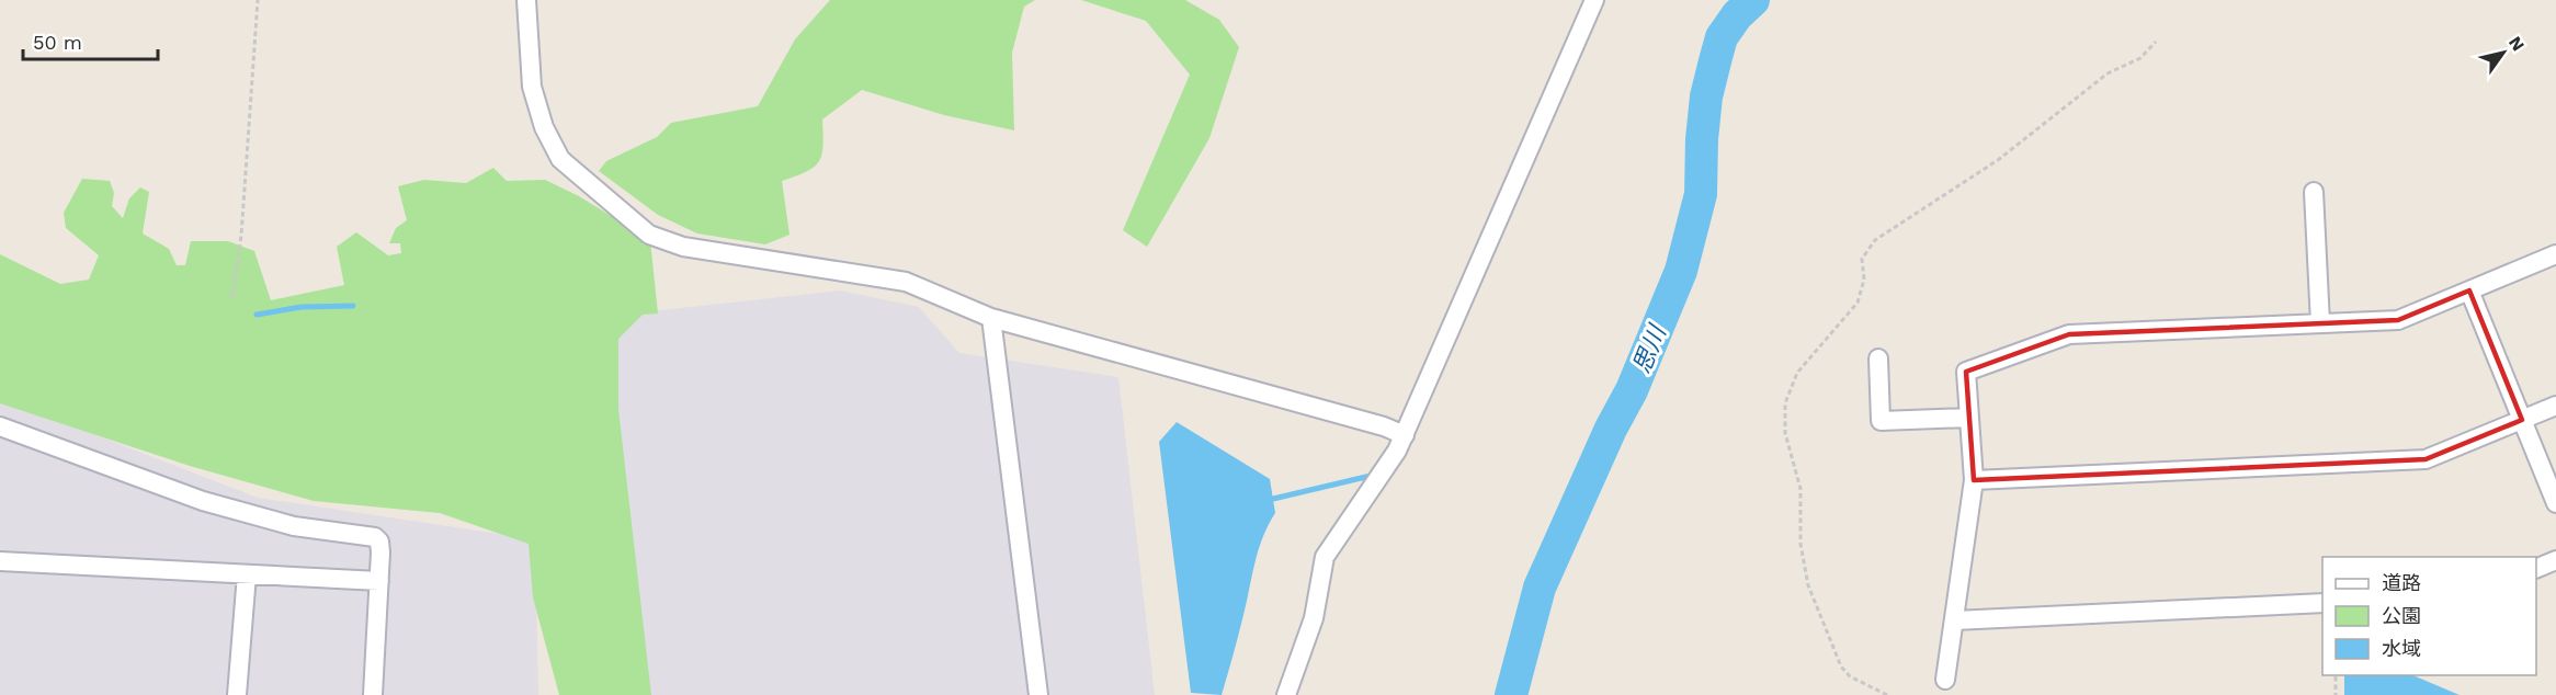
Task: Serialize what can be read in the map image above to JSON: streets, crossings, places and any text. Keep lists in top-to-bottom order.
{
  "water": ["思川"],
  "legend": ["道路", "公園", "水域"],
  "scale_bar": "50 m",
  "north": "top right"
}
